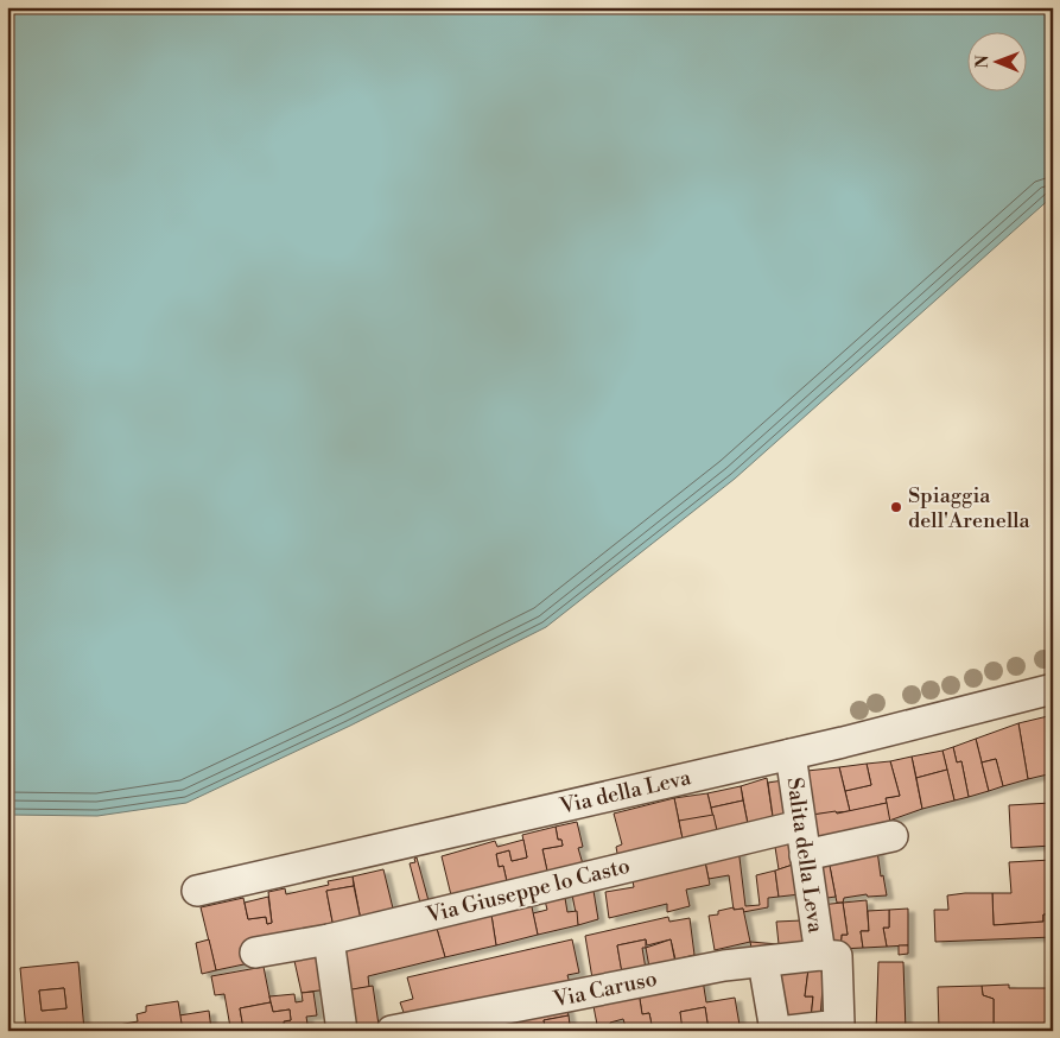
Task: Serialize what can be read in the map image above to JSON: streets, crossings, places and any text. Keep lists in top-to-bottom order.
{
  "streets": {
    "street": [
      "Via della Leva",
      "Salita della Leva",
      "Via Giuseppe lo Casto",
      "Via Caruso"
    ]
  },
  "crossings": [
    ["Via della Leva", "Salita della Leva"],
    ["Salita della Leva", "Via Giuseppe lo Casto"],
    ["Salita della Leva", "Via Caruso"]
  ],
  "places": ["Spiaggia dell'Arenella"],
  "north": "left"
}
